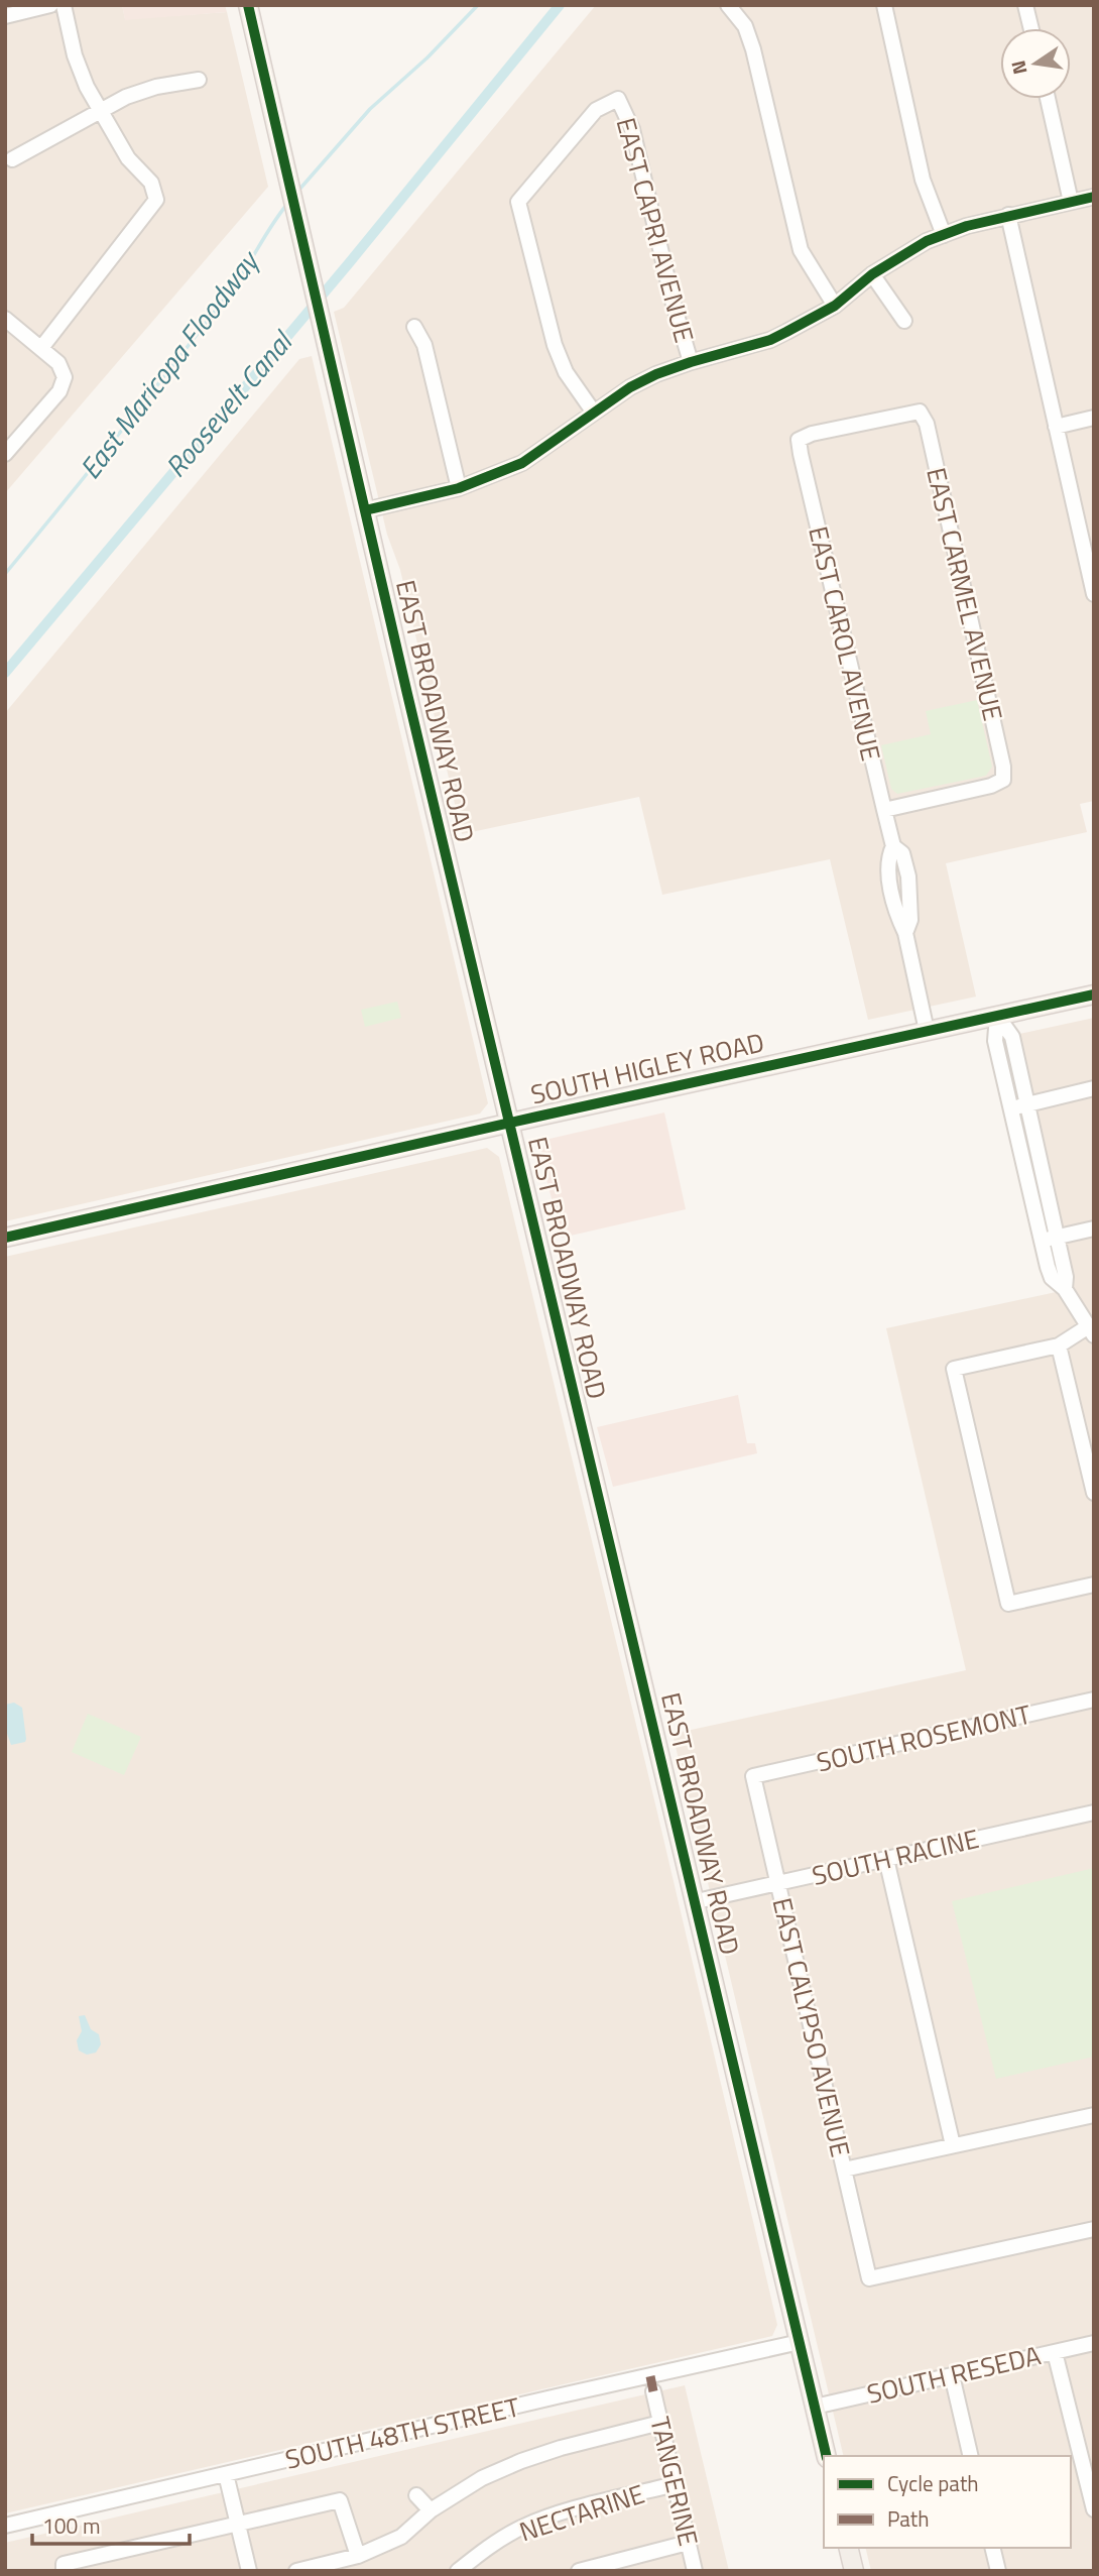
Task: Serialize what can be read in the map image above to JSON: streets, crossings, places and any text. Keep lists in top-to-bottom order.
{
  "streets": {
    "main road": ["EAST BROADWAY ROAD", "SOUTH HIGLEY ROAD"],
    "street": [
      "EAST CAPRI AVENUE",
      "EAST CARMEL AVENUE",
      "EAST CAROL AVENUE",
      "SOUTH ROSEMONT",
      "SOUTH RACINE",
      "EAST CALYPSO AVENUE",
      "SOUTH RESEDA",
      "SOUTH 48TH STREET",
      "TANGERINE",
      "NECTARINE"
    ]
  },
  "crossings": [
    ["EAST CARMEL AVENUE", "EAST CAROL AVENUE"],
    ["EAST CAROL AVENUE", "SOUTH HIGLEY ROAD"],
    ["EAST BROADWAY ROAD", "SOUTH HIGLEY ROAD"],
    ["EAST BROADWAY ROAD", "SOUTH RACINE"],
    ["EAST BROADWAY ROAD", "SOUTH RESEDA"],
    ["EAST BROADWAY ROAD", "SOUTH 48TH STREET"],
    ["SOUTH ROSEMONT", "EAST CALYPSO AVENUE"],
    ["SOUTH RACINE", "EAST CALYPSO AVENUE"],
    ["TANGERINE", "NECTARINE"]
  ],
  "water": ["East Maricopa Floodway", "Roosevelt Canal"],
  "legend": ["Cycle path", "Path"],
  "scale_bar": "100 m",
  "north": "left"
}
